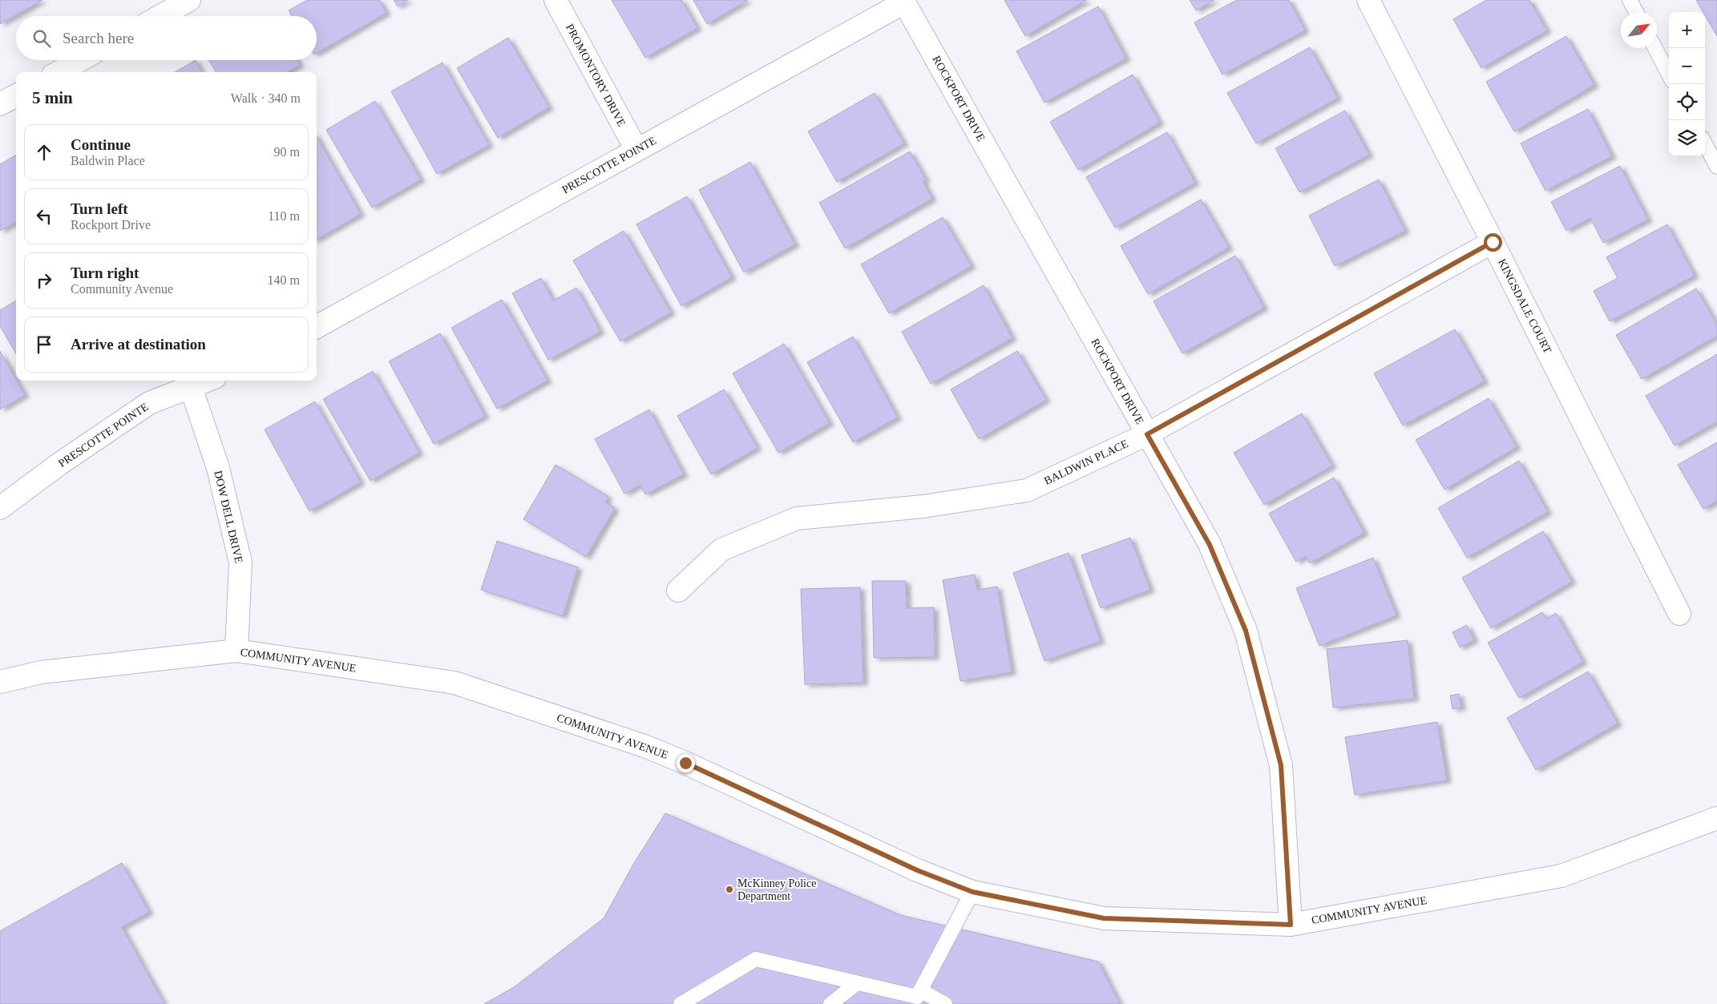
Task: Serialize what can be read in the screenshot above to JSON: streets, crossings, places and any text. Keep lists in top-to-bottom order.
{
  "streets": {
    "street": [
      "PROMONTORY DRIVE",
      "ROCKPORT DRIVE",
      "PRESCOTTE POINTE",
      "KINGSDALE COURT",
      "BALDWIN PLACE",
      "DOW DELL DRIVE",
      "COMMUNITY AVENUE"
    ]
  },
  "crossings": [
    ["PROMONTORY DRIVE", "PRESCOTTE POINTE"],
    ["ROCKPORT DRIVE", "PRESCOTTE POINTE"],
    ["ROCKPORT DRIVE", "BALDWIN PLACE"],
    ["ROCKPORT DRIVE", "COMMUNITY AVENUE"],
    ["PRESCOTTE POINTE", "DOW DELL DRIVE"],
    ["KINGSDALE COURT", "BALDWIN PLACE"],
    ["DOW DELL DRIVE", "COMMUNITY AVENUE"]
  ],
  "places": ["McKinney Police Department"],
  "north": "top right",
  "page": {
    "map_buttons": ["+", "−"],
    "search": "Search here",
    "heading": ["5 min", "Walk · 340 m"],
    "list": [
      ["Continue", "Baldwin Place", "90 m"],
      ["Turn left", "Rockport Drive", "110 m"],
      ["Turn right", "Community Avenue", "140 m"],
      "Arrive at destination"
    ]
  }
}
